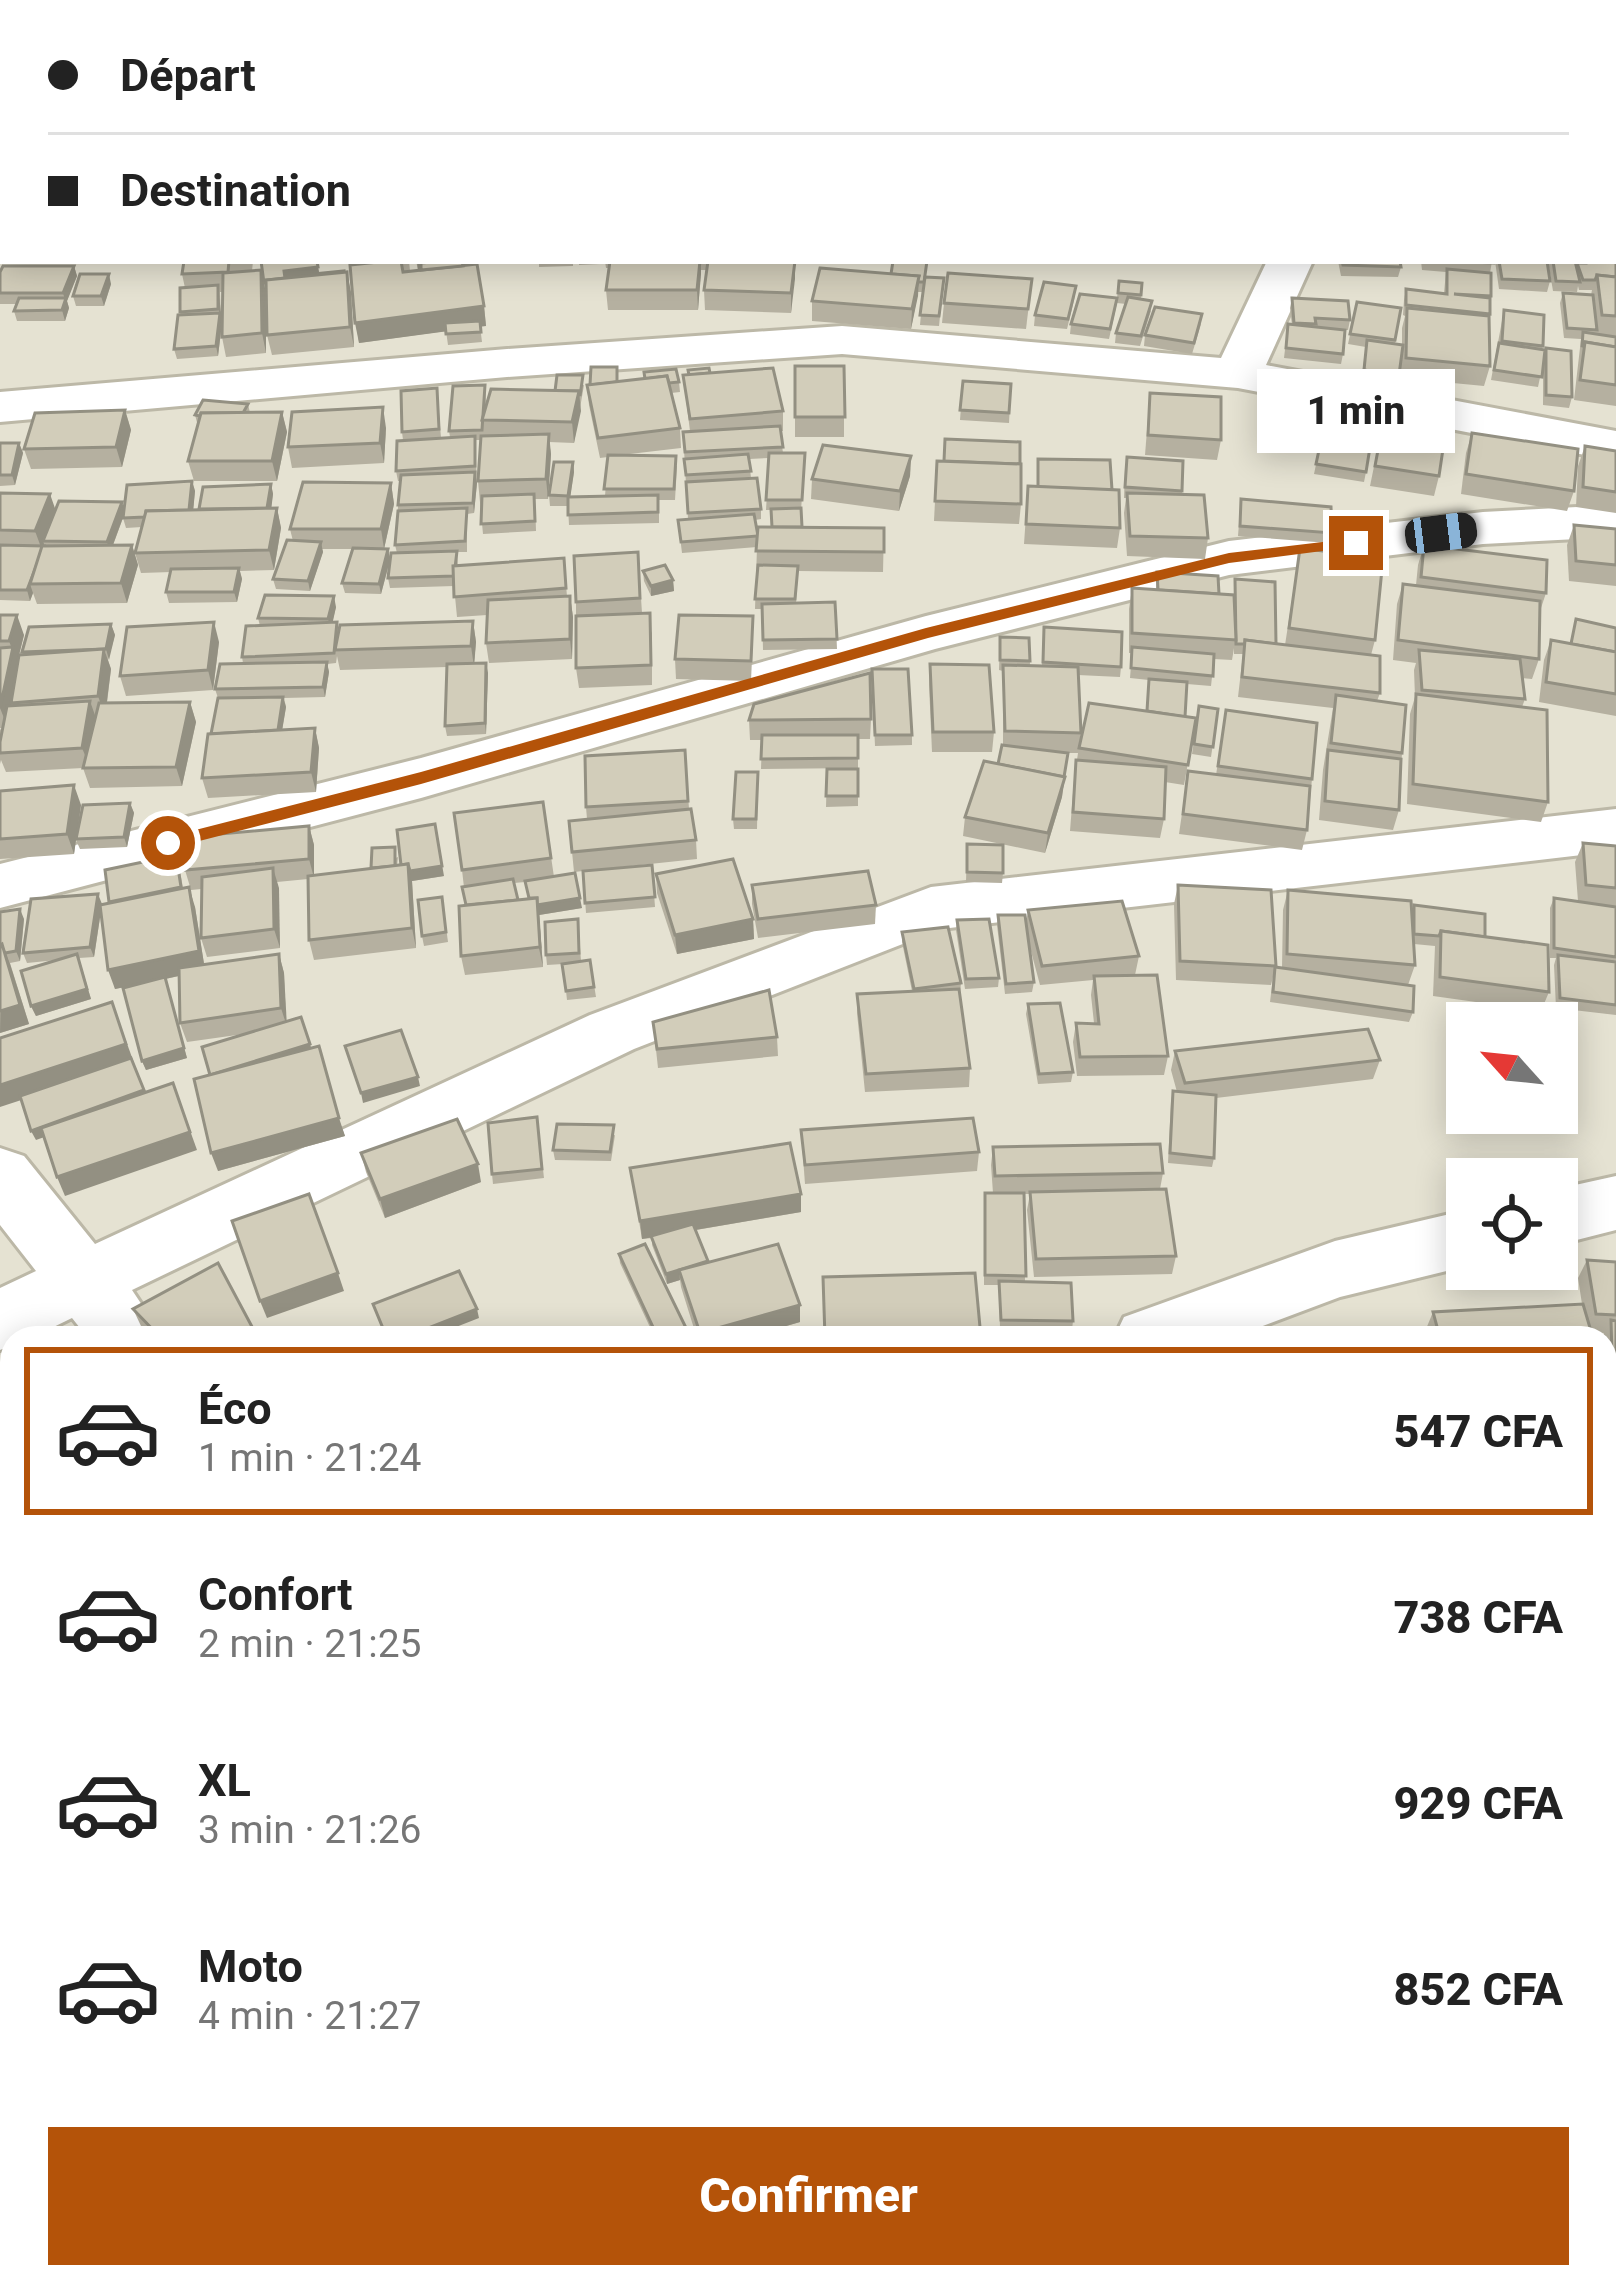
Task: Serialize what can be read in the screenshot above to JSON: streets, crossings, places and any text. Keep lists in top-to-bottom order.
{
  "north": "top left",
  "page": {
    "banner": ["Départ", "Destination"],
    "bubble": "1 min",
    "list": [
      {
        "name": "Éco",
        "note": "1 min · 21:24",
        "value": "547 CFA"
      },
      {
        "name": "Confort",
        "note": "2 min · 21:25",
        "value": "738 CFA"
      },
      {
        "name": "XL",
        "note": "3 min · 21:26",
        "value": "929 CFA"
      },
      {
        "name": "Moto",
        "note": "4 min · 21:27",
        "value": "852 CFA"
      }
    ],
    "buttons": "Confirmer"
  }
}
